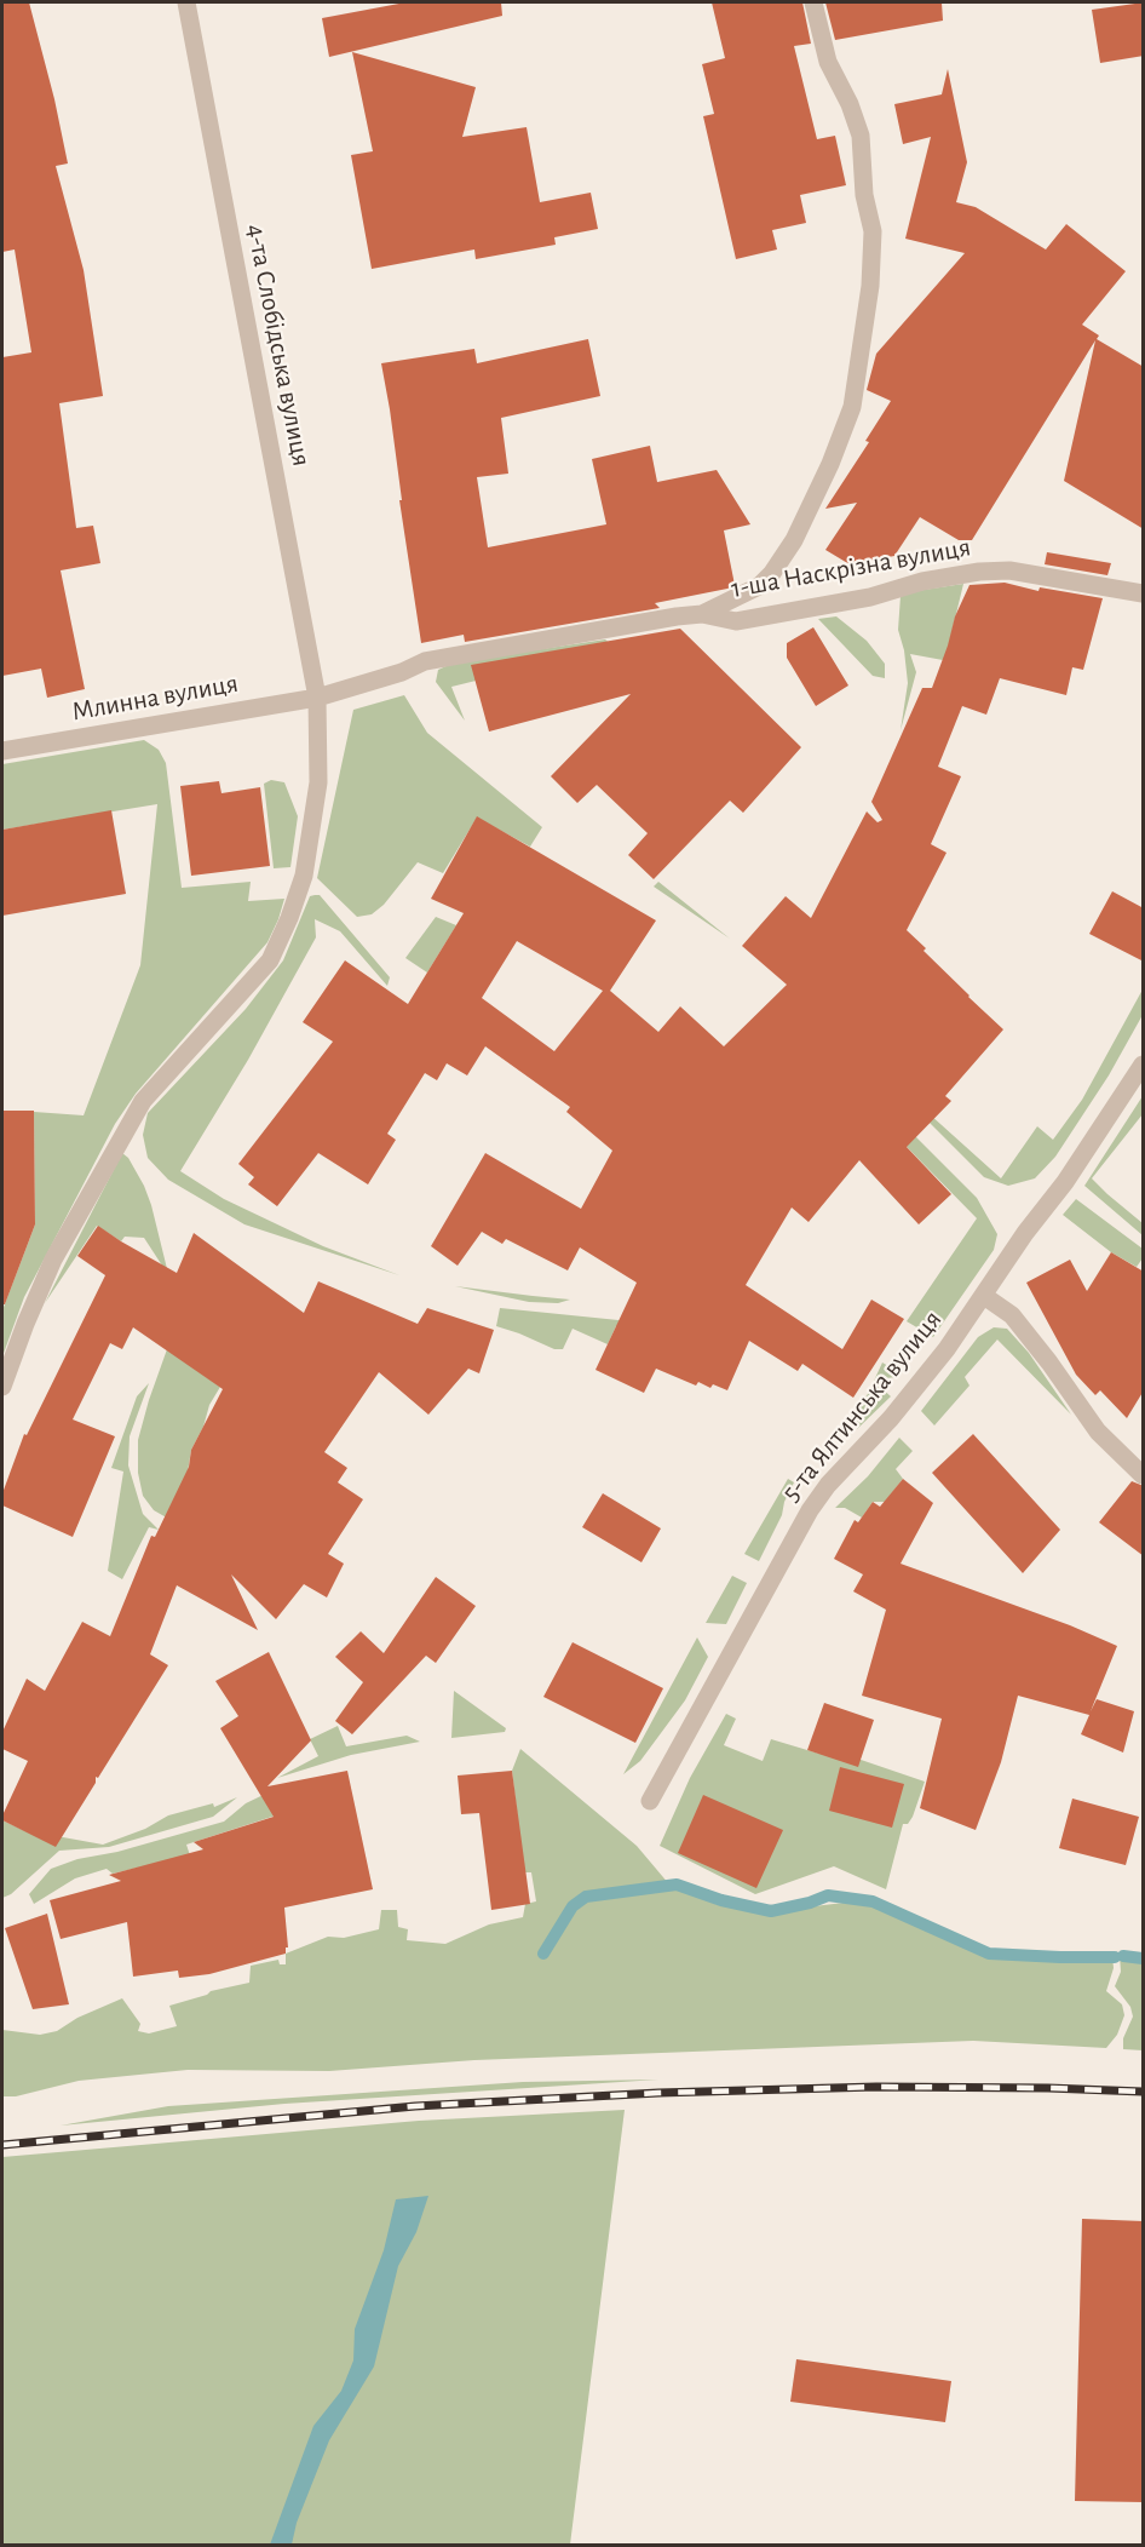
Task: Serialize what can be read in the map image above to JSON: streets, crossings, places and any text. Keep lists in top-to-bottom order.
{
  "streets": {
    "street": [
      "4-та Слобідська вулиця",
      "1-ша Наскрізна вулиця",
      "Млинна вулиця",
      "5-та Ялтинська вулиця"
    ]
  },
  "crossings": [
    ["4-та Слобідська вулиця", "1-ша Наскрізна вулиця"],
    ["4-та Слобідська вулиця", "Млинна вулиця"],
    ["1-ша Наскрізна вулиця", "Млинна вулиця"]
  ]
}
